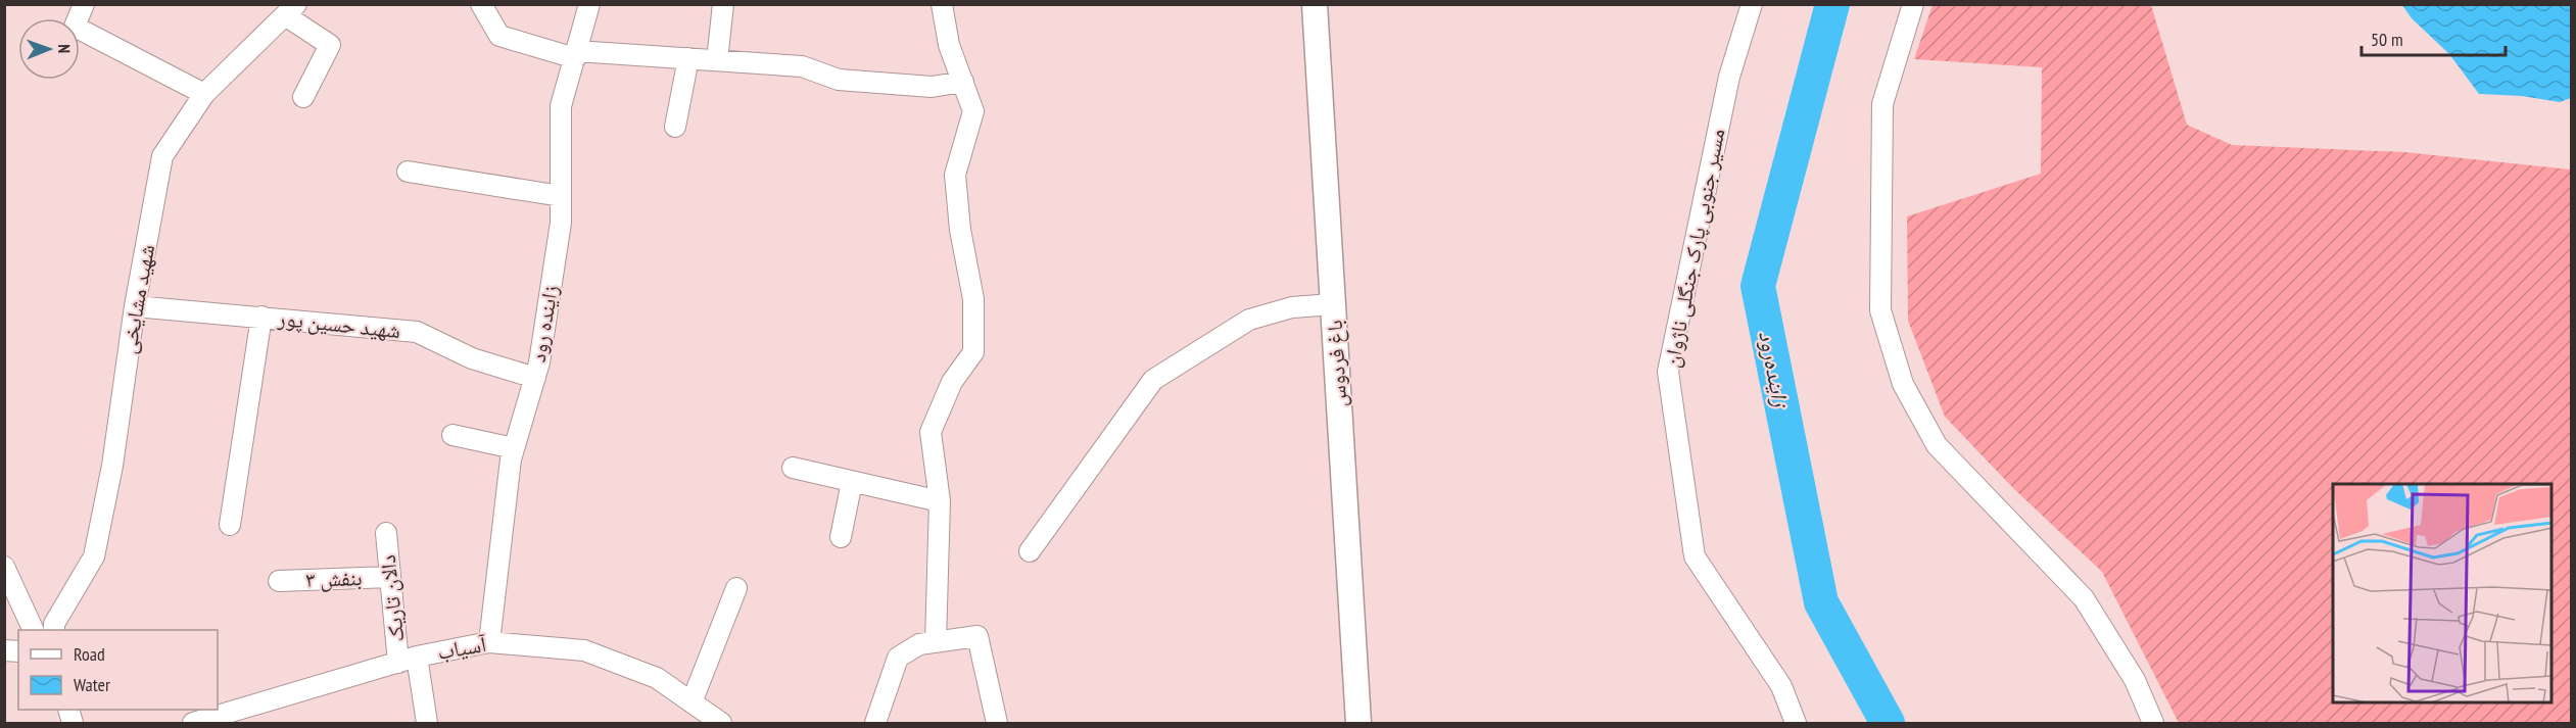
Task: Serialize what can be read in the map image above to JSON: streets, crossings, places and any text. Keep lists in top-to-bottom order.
{
  "streets": {
    "street": [
      "مسیر جنوبی پارک جنگلی ناژوان",
      "شهید مشایخی",
      "زاینده رود",
      "شهید حسین پور",
      "باغ فردوس",
      "بنفش ۳",
      "دالان تاریک",
      "آسیاب"
    ]
  },
  "crossings": [
    ["شهید مشایخی", "شهید حسین پور"],
    ["زاینده رود", "شهید حسین پور"],
    ["زاینده رود", "آسیاب"],
    ["بنفش ۳", "دالان تاریک"],
    ["دالان تاریک", "آسیاب"]
  ],
  "water": ["زاینده‌رود"],
  "legend": ["Road", "Water"],
  "scale_bar": "50 m",
  "north": "right"
}
